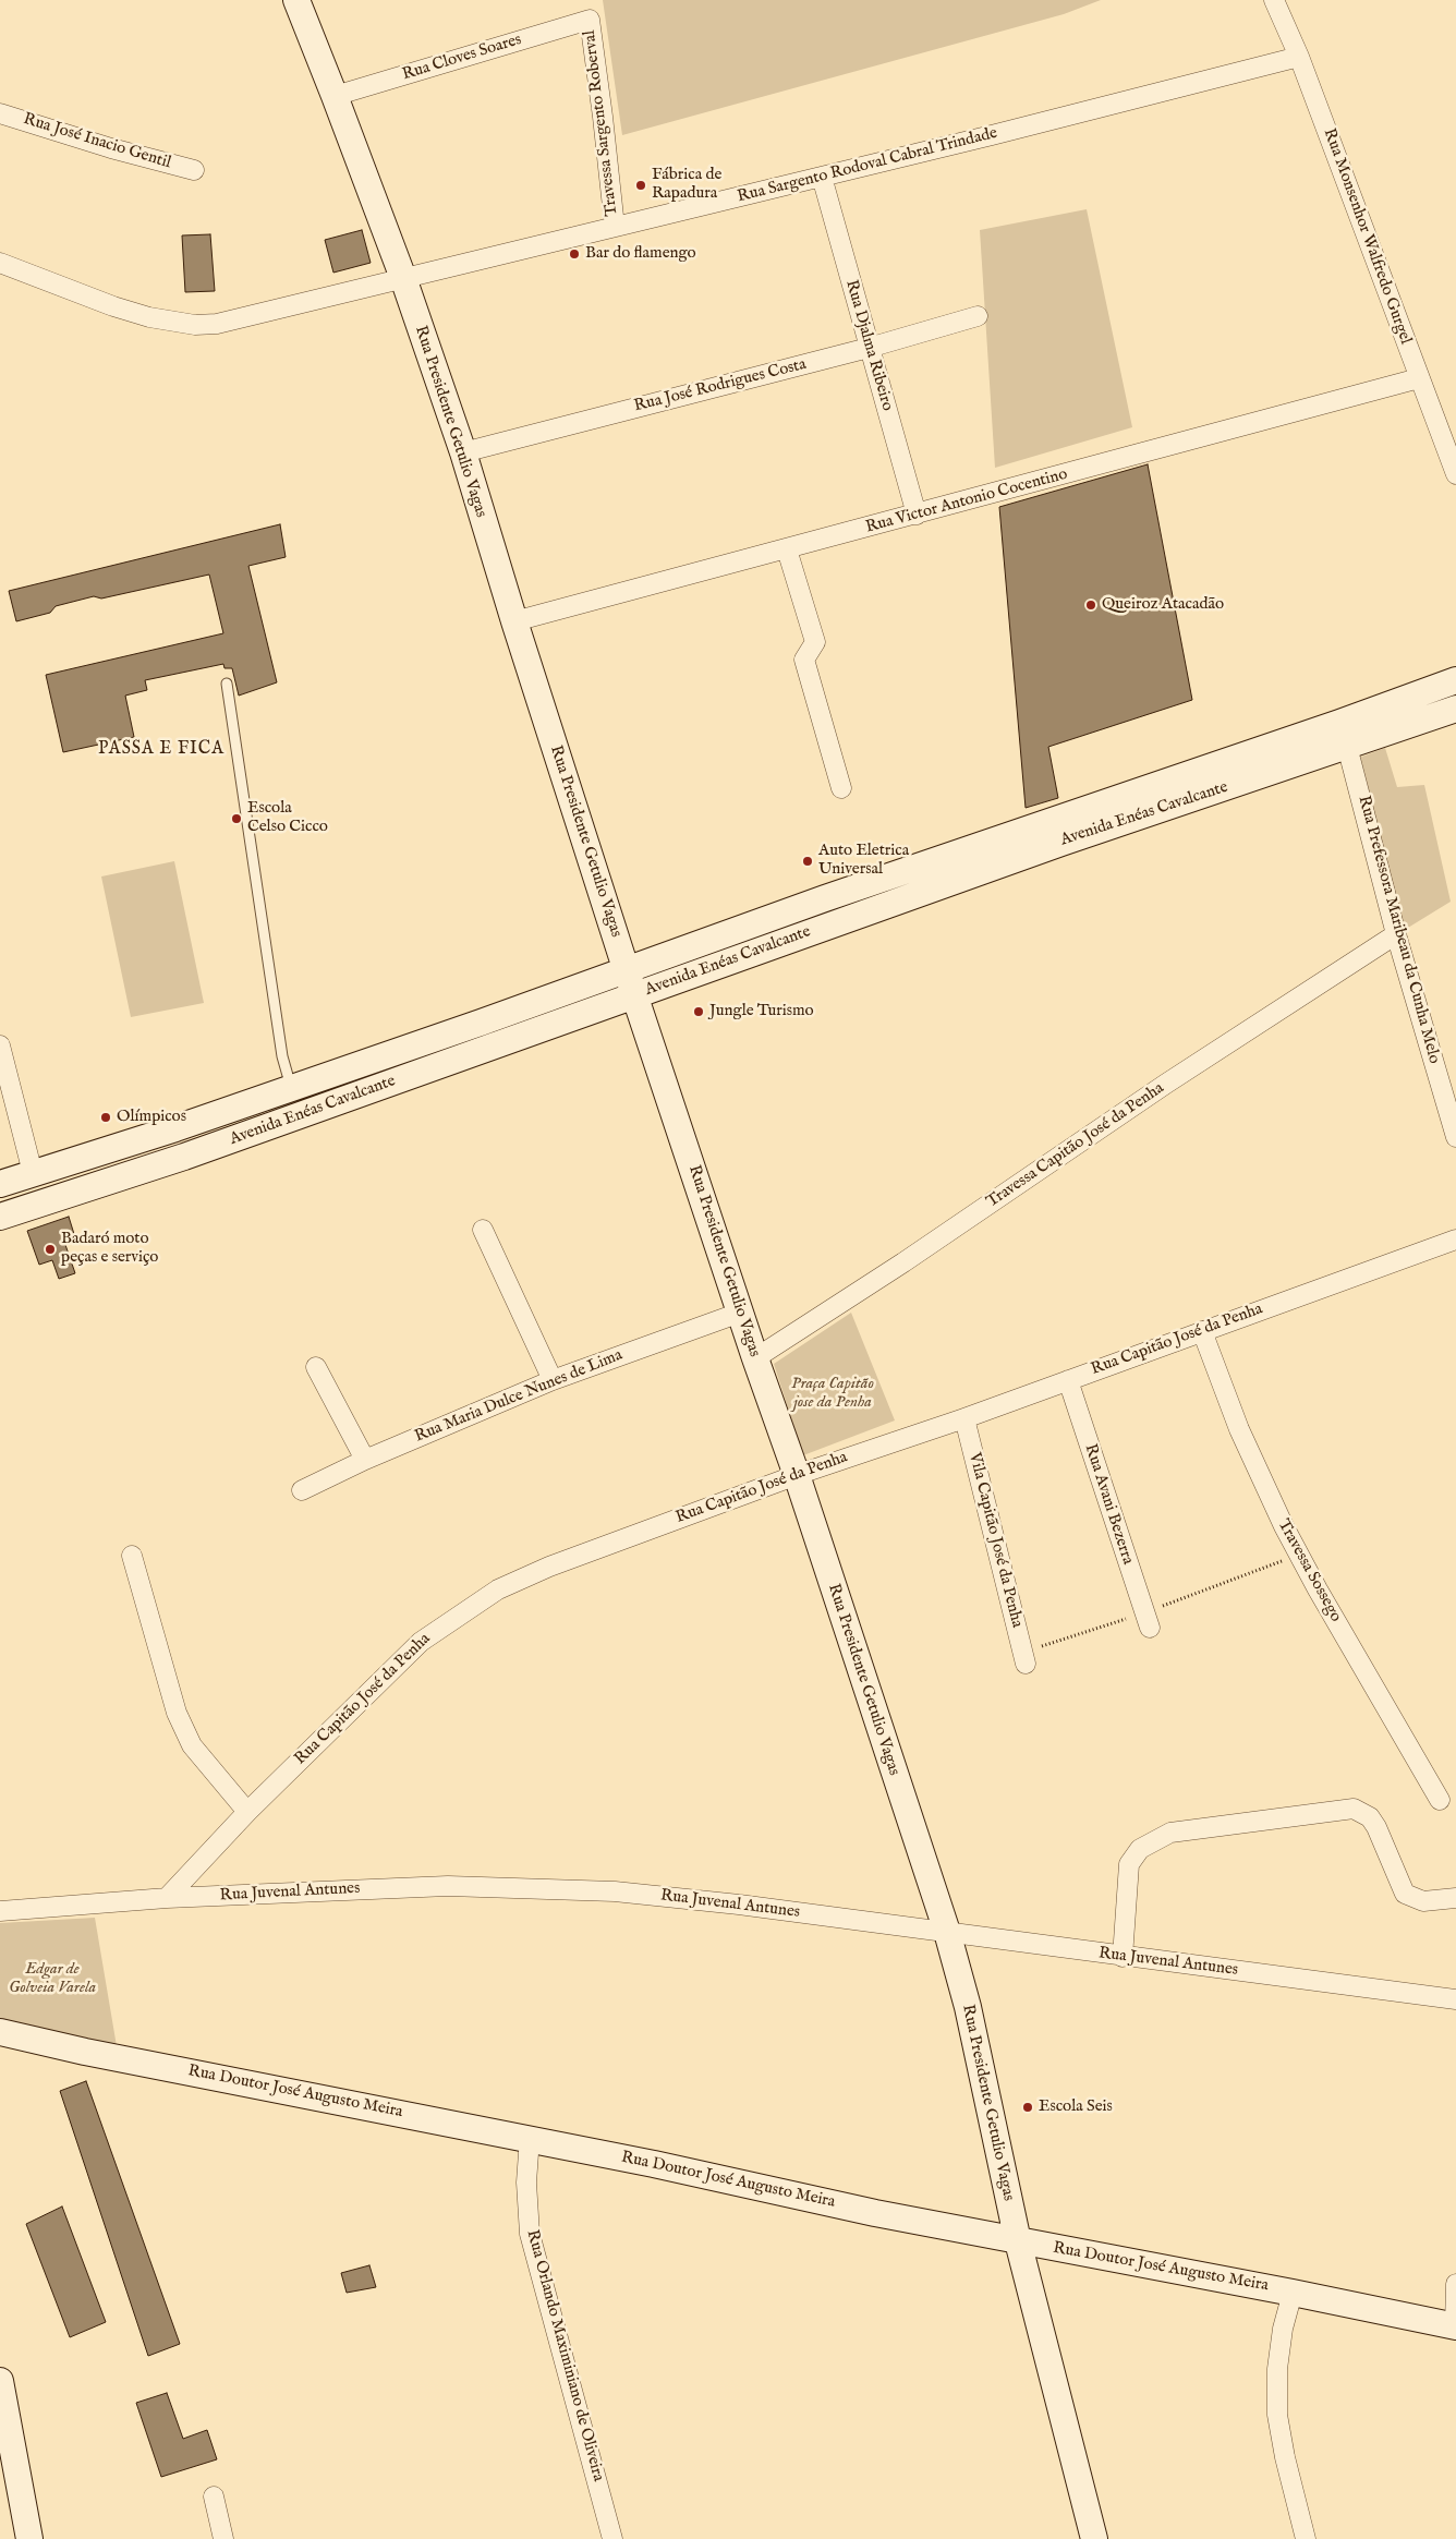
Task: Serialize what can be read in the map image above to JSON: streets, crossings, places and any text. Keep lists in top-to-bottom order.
{
  "streets": {
    "street": [
      "Rua Cloves Soares",
      "Travessa Sargento Roberval",
      "Rua José Inacio Gentil",
      "Rua Sargento Rodoval Cabral Trindade",
      "Rua Monsenhor Walfredo Gurgel",
      "Rua Djalma Ribeiro",
      "Rua José Rodrigues Costa",
      "Rua Presidente Getulio Vagas",
      "Rua Victor Antonio Cocentino",
      "Avenida Enéas Cavalcante",
      "Rua Prefessora Maribeau da Cunha Melo",
      "Travessa Capitão José da Penha",
      "Rua Capitão José da Penha",
      "Rua Maria Dulce Nunes de Lima",
      "Rua Avani Bezerra",
      "Vila Capitão José da Penha",
      "Travessa Sossego",
      "Rua Juvenal Antunes",
      "Rua Doutor José Augusto Meira",
      "Rua Orlando Maximiniano de Oliveira"
    ]
  },
  "crossings": [
    ["Rua Cloves Soares", "Travessa Sargento Roberval"],
    ["Rua Cloves Soares", "Rua Presidente Getulio Vagas"],
    ["Travessa Sargento Roberval", "Rua Sargento Rodoval Cabral Trindade"],
    ["Rua Sargento Rodoval Cabral Trindade", "Rua Monsenhor Walfredo Gurgel"],
    ["Rua Sargento Rodoval Cabral Trindade", "Rua Djalma Ribeiro"],
    ["Rua Sargento Rodoval Cabral Trindade", "Rua Presidente Getulio Vagas"],
    ["Rua Monsenhor Walfredo Gurgel", "Rua Victor Antonio Cocentino"],
    ["Rua Djalma Ribeiro", "Rua José Rodrigues Costa"],
    ["Rua Djalma Ribeiro", "Rua Victor Antonio Cocentino"],
    ["Rua José Rodrigues Costa", "Rua Presidente Getulio Vagas"],
    ["Rua Presidente Getulio Vagas", "Rua Victor Antonio Cocentino"],
    ["Rua Presidente Getulio Vagas", "Avenida Enéas Cavalcante"],
    ["Rua Presidente Getulio Vagas", "Travessa Capitão José da Penha"],
    ["Rua Presidente Getulio Vagas", "Rua Capitão José da Penha"],
    ["Rua Presidente Getulio Vagas", "Rua Maria Dulce Nunes de Lima"],
    ["Rua Presidente Getulio Vagas", "Rua Juvenal Antunes"],
    ["Rua Presidente Getulio Vagas", "Rua Doutor José Augusto Meira"],
    ["Avenida Enéas Cavalcante", "Rua Prefessora Maribeau da Cunha Melo"],
    ["Rua Prefessora Maribeau da Cunha Melo", "Travessa Capitão José da Penha"],
    ["Rua Capitão José da Penha", "Rua Avani Bezerra"],
    ["Rua Capitão José da Penha", "Vila Capitão José da Penha"],
    ["Rua Capitão José da Penha", "Travessa Sossego"],
    ["Rua Capitão José da Penha", "Rua Juvenal Antunes"],
    ["Rua Doutor José Augusto Meira", "Rua Orlando Maximiniano de Oliveira"]
  ],
  "districts": ["PASSA E FICA"],
  "parks": ["Praça Capitão jose da Penha", "Edgar de Golveia Varela"],
  "places": [
    "Fábrica de Rapadura",
    "Bar do flamengo",
    "Queiroz Atacadão",
    "Escola Celso Cicco",
    "Auto Eletrica Universal",
    "Jungle Turismo",
    "Olímpicos",
    "Badaró moto peças e serviço",
    "Escola Seis"
  ]
}
